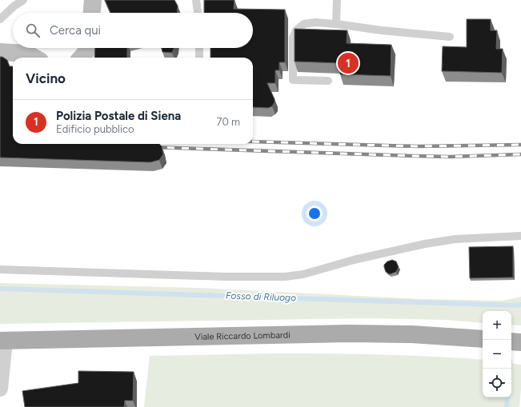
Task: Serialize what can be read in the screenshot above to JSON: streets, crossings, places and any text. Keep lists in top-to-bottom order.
{
  "streets": {
    "main road": ["Viale Riccardo Lombardi"]
  },
  "water": ["Fosso di Riluogo"],
  "page": {
    "search": "Cerca qui",
    "pins": "1",
    "heading": "Vicino",
    "list": [
      {
        "mark": "1",
        "name": "Polizia Postale di Siena",
        "note": "Edificio pubblico",
        "value": "70 m"
      }
    ],
    "map_buttons": ["+", "−"]
  }
}
